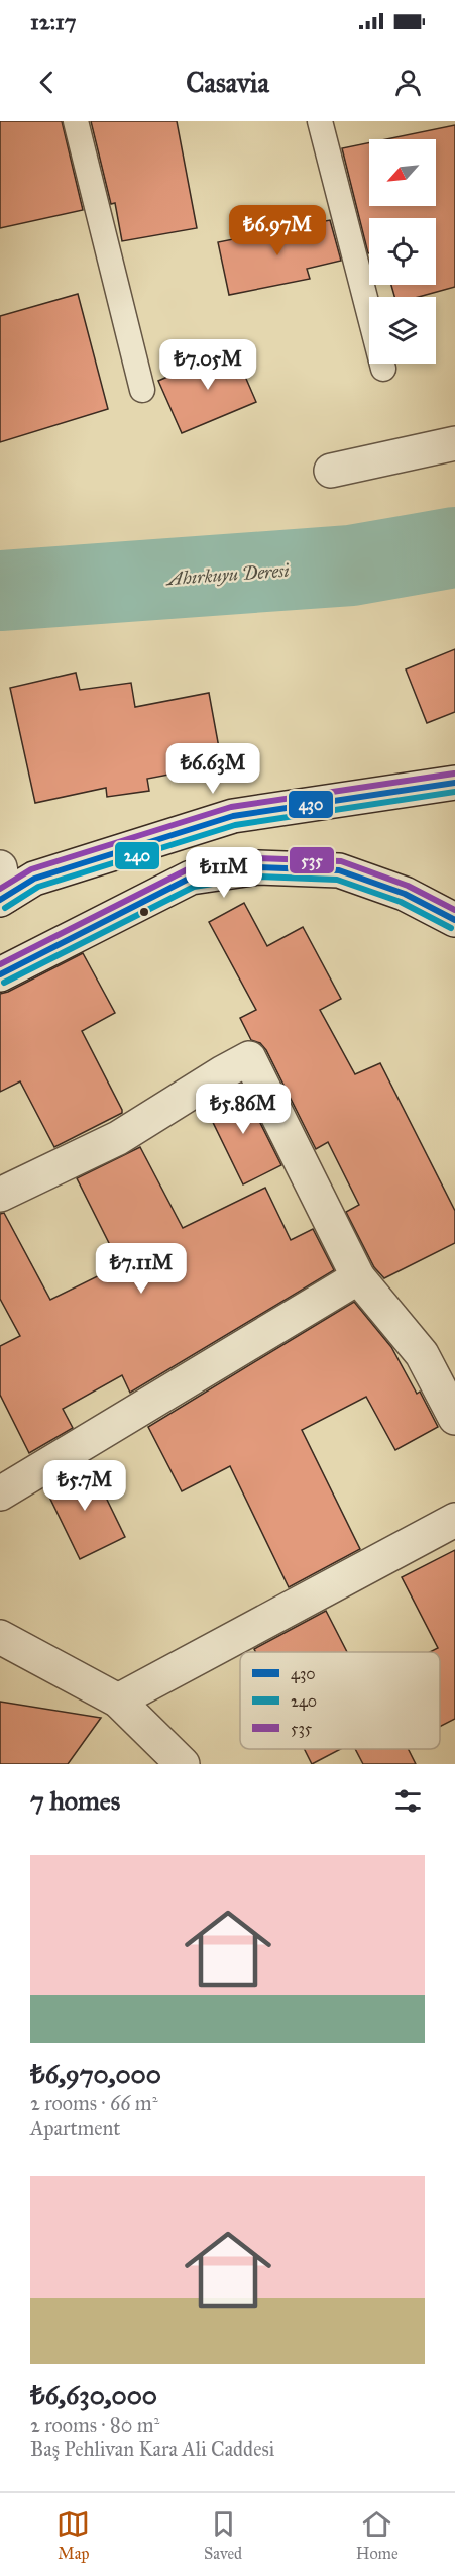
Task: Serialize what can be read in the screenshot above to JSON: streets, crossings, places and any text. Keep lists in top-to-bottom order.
{
  "water": ["Ahırkuyu Deresi"],
  "lines": ["transit line 535", "transit line 430", "transit line 240"],
  "legend": ["430", "240", "535"],
  "north": "bottom left",
  "page": {
    "status": "12:17",
    "header": "Casavia",
    "price": [
      "₺6.97M",
      "₺7.05M",
      "₺6.63M",
      "₺11M",
      "₺5.86M",
      "₺7.11M",
      "₺5.7M"
    ],
    "heading": "7 homes",
    "list": [
      {
        "name": "₺6,970,000",
        "note": "2 rooms · 66 m² · Apartment"
      },
      {
        "name": "₺6,630,000",
        "note": "2 rooms · 80 m² · Baş Pehlivan Kara Ali Caddesi"
      }
    ],
    "tabs": ["Map", "Saved", "Home"]
  }
}
